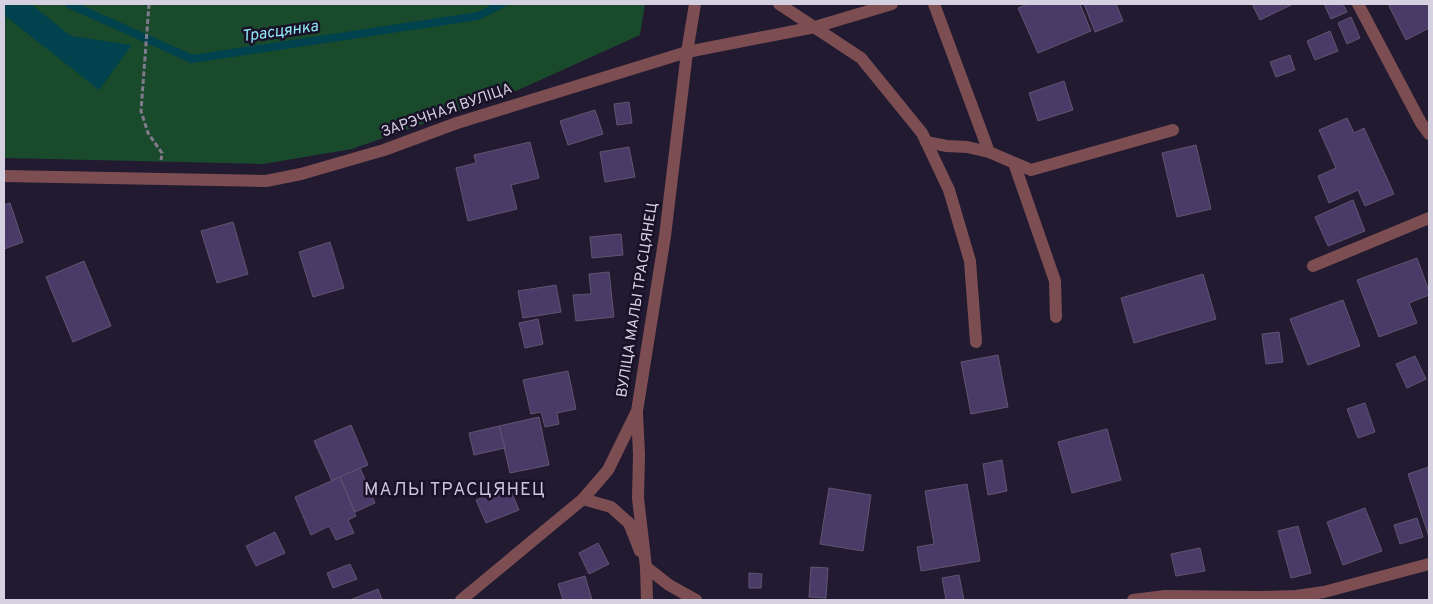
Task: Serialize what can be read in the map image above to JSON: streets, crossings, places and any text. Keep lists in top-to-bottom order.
{
  "streets": {
    "street": ["ЗАРЭЧНАЯ ВУЛІЦА", "ВУЛІЦА МАЛЫ ТРАСЦЯНЕЦ"]
  },
  "crossings": [
    ["ЗАРЭЧНАЯ ВУЛІЦА", "ВУЛІЦА МАЛЫ ТРАСЦЯНЕЦ"]
  ],
  "districts": ["МАЛЫ ТРАСЦЯНЕЦ"],
  "water": ["Трасцянка"]
}
